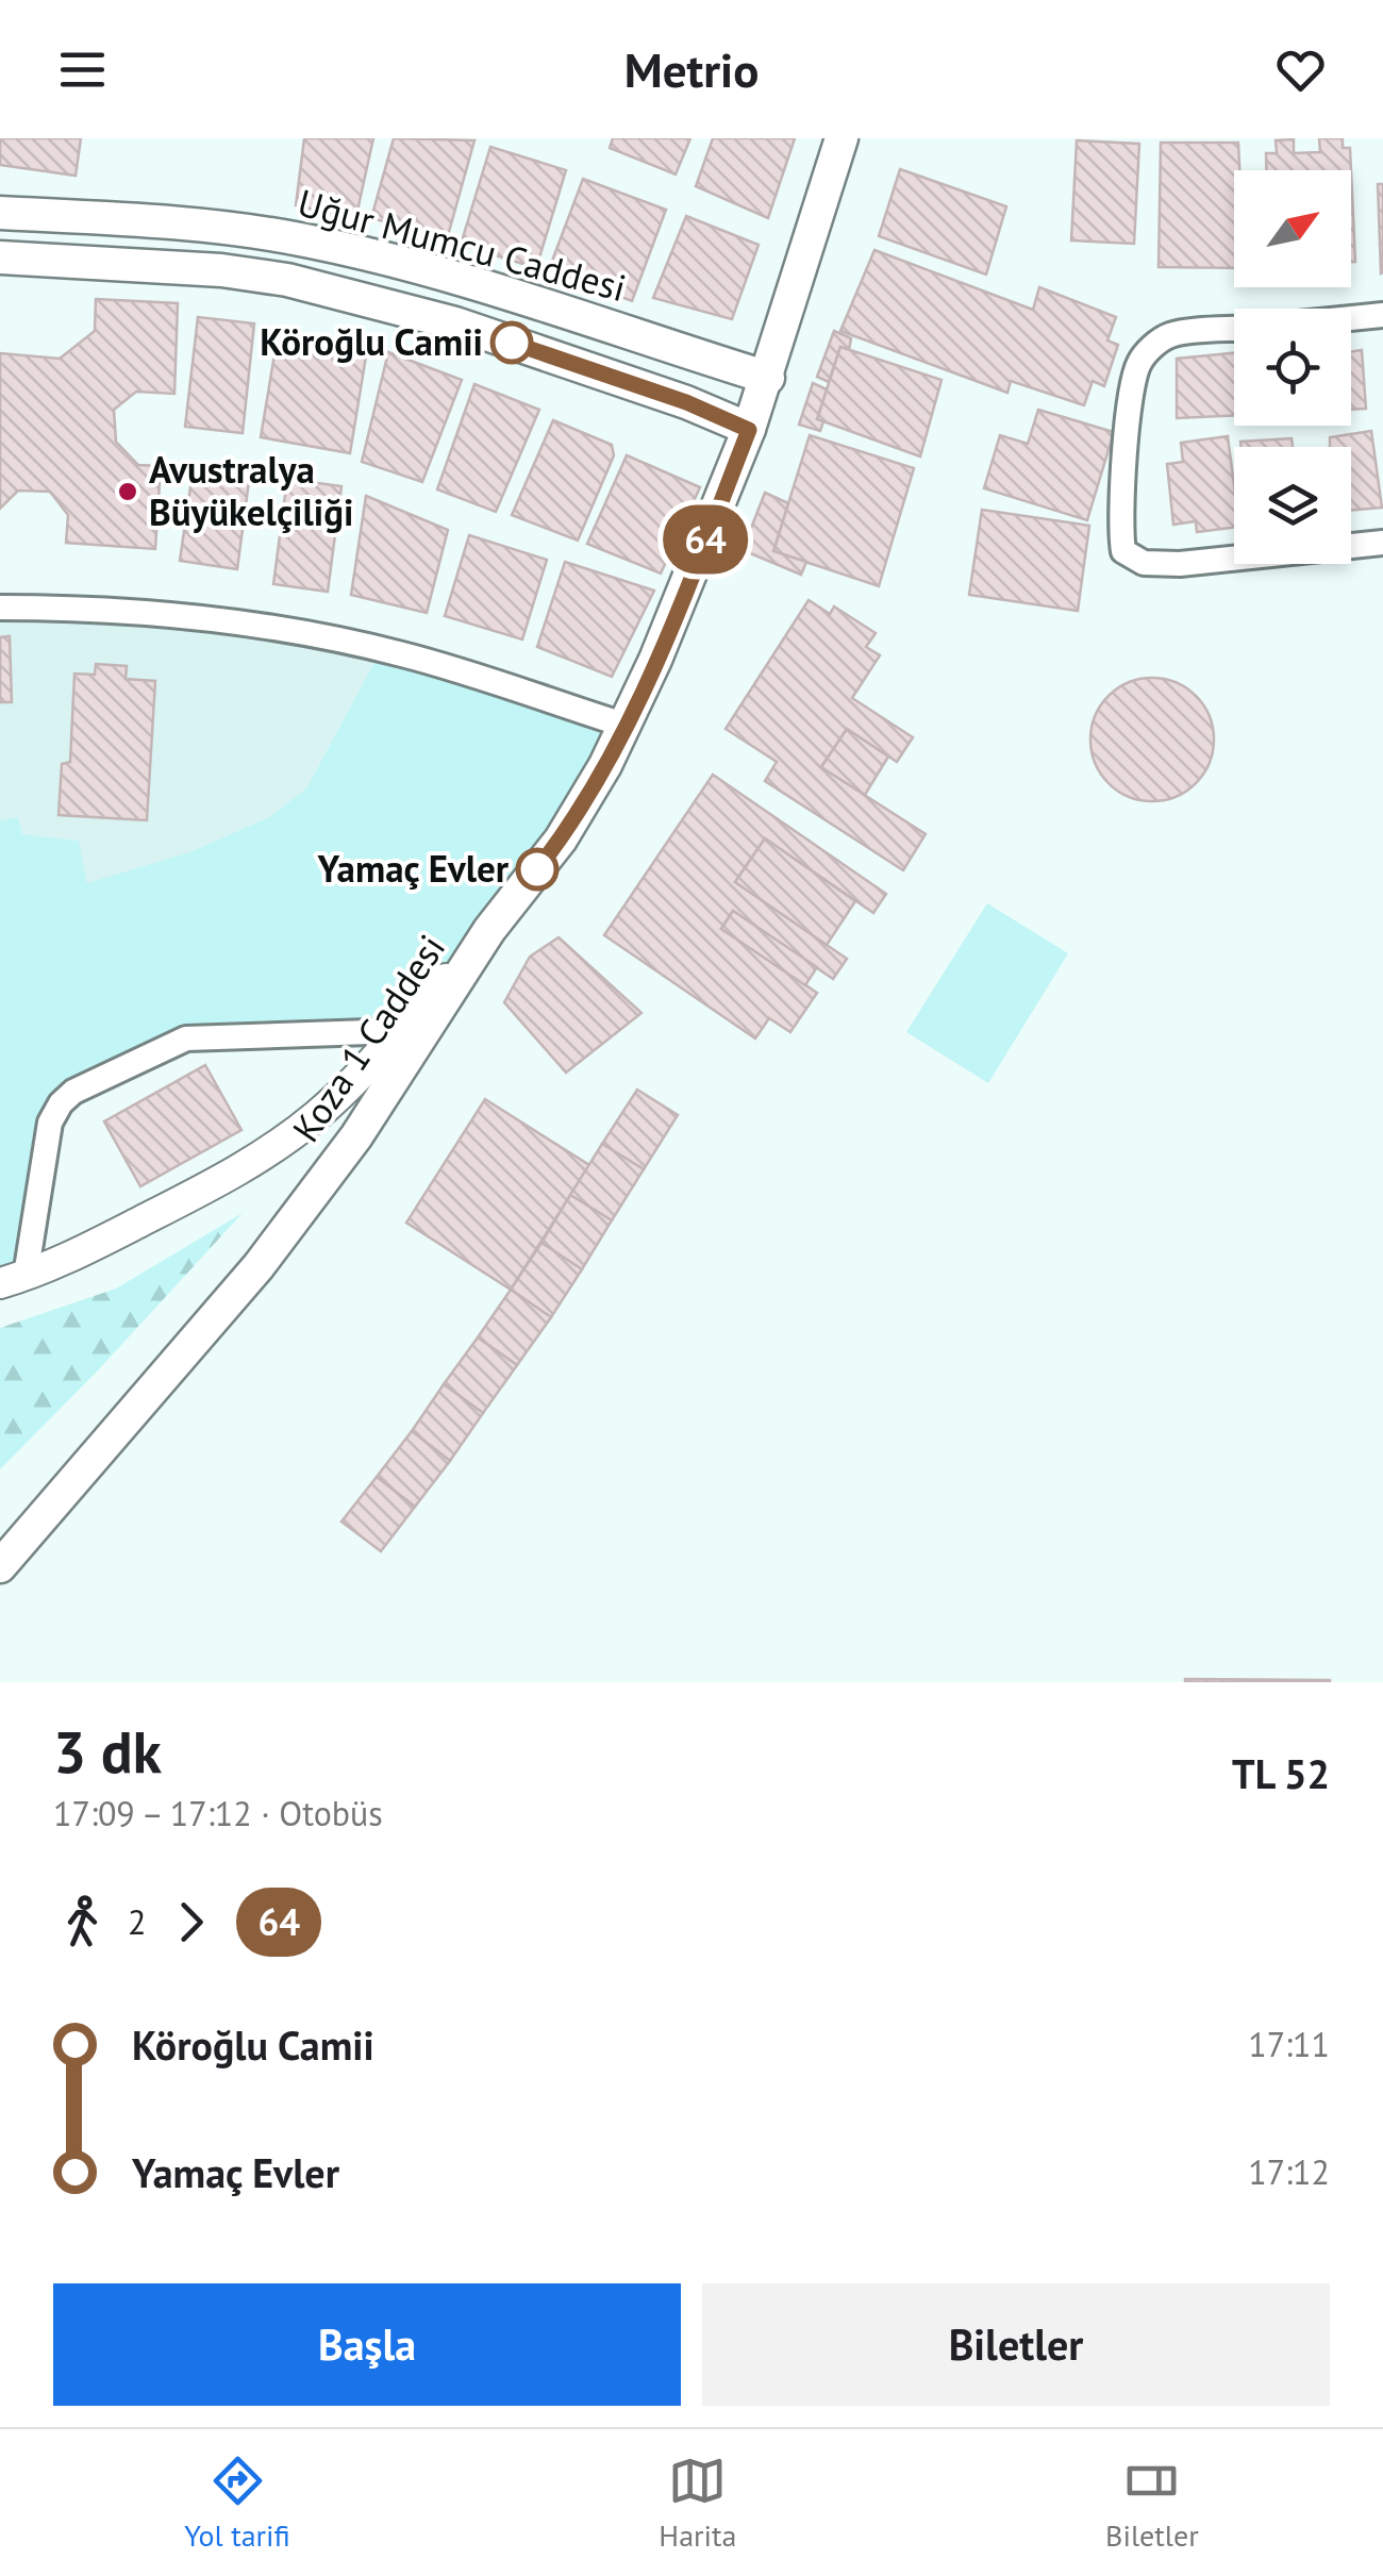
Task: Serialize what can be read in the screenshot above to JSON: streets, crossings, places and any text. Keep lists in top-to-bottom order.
{
  "streets": {
    "main road": ["Uğur Mumcu Caddesi", "Koza 1 Caddesi"]
  },
  "crossings": [
    ["Uğur Mumcu Caddesi", "Koza 1 Caddesi"]
  ],
  "places": ["Köroğlu Camii", "Avustralya Büyükelçiliği", "Yamaç Evler"],
  "lines": ["bus line 64"],
  "north": "top right",
  "page": {
    "header": "Metrio",
    "on_map": "64",
    "heading": ["3 dk", "17:09 – 17:12 · Otobüs", "TL 52"],
    "legs": ["2", "64"],
    "list": [
      {
        "name": "Köroğlu Camii",
        "value": "17:11"
      },
      {
        "name": "Yamaç Evler",
        "value": "17:12"
      }
    ],
    "buttons": ["Başla", "Biletler"],
    "tabs": ["Yol tarifi", "Harita", "Biletler"]
  }
}
